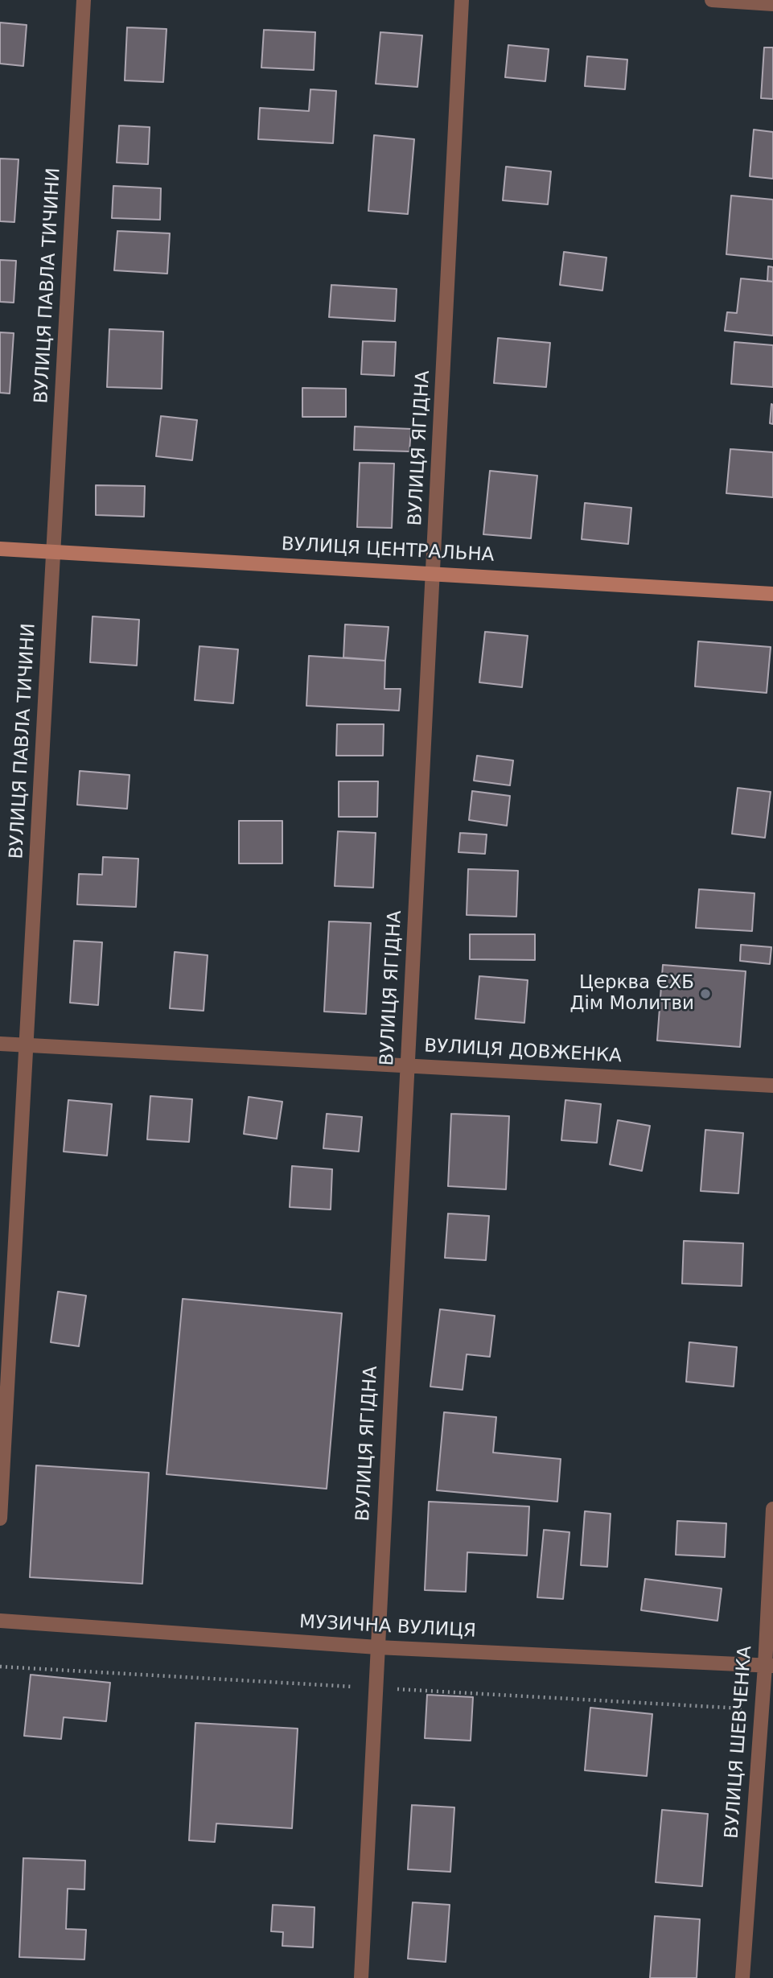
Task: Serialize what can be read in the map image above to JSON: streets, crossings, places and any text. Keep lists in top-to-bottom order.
{
  "streets": {
    "main road": ["ВУЛИЦЯ ЦЕНТРАЛЬНА"],
    "street": [
      "ВУЛИЦЯ ПАВЛА ТИЧИНИ",
      "ВУЛИЦЯ ЯГІДНА",
      "ВУЛИЦЯ ДОВЖЕНКА",
      "МУЗИЧНА ВУЛИЦЯ",
      "ВУЛИЦЯ ШЕВЧЕНКА"
    ]
  },
  "crossings": [
    ["ВУЛИЦЯ ПАВЛА ТИЧИНИ", "ВУЛИЦЯ ЦЕНТРАЛЬНА"],
    ["ВУЛИЦЯ ПАВЛА ТИЧИНИ", "ВУЛИЦЯ ДОВЖЕНКА"],
    ["ВУЛИЦЯ ЯГІДНА", "ВУЛИЦЯ ЦЕНТРАЛЬНА"],
    ["ВУЛИЦЯ ЯГІДНА", "ВУЛИЦЯ ДОВЖЕНКА"],
    ["ВУЛИЦЯ ЯГІДНА", "МУЗИЧНА ВУЛИЦЯ"],
    ["МУЗИЧНА ВУЛИЦЯ", "ВУЛИЦЯ ШЕВЧЕНКА"]
  ],
  "places": ["Церква ЄХБ Дім Молитви"]
}
